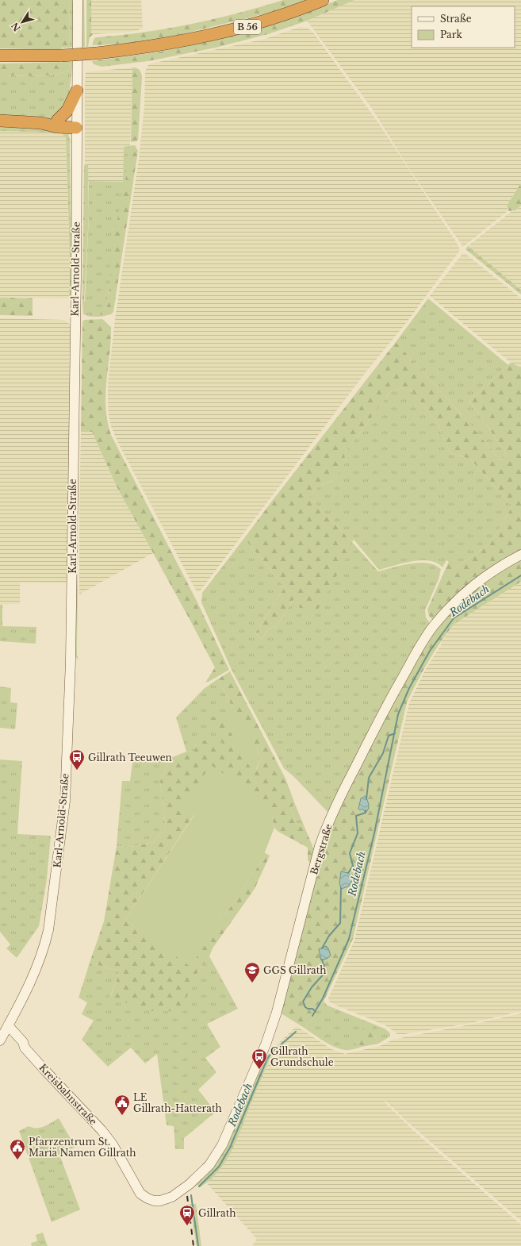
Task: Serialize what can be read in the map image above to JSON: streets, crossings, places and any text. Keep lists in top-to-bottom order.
{
  "streets": {
    "highway": ["B 56"],
    "main road": ["Karl-Arnold-Straße", "Bergstraße", "Kreisbahnstraße"]
  },
  "crossings": [
    ["Karl-Arnold-Straße", "Kreisbahnstraße"],
    ["Bergstraße", "Kreisbahnstraße"]
  ],
  "water": ["Rodebach"],
  "places": {
    "bus stop": ["Gillrath Teeuwen", "Gillrath Grundschule"],
    "school or university": ["GGS Gillrath"],
    "public building": ["LE Gillrath-Hatterath", "Pfarrzentrum St. Mariä Namen Gillrath"],
    "station": ["Gillrath"]
  },
  "legend": ["Straße", "Park"],
  "north": "bottom left"
}
